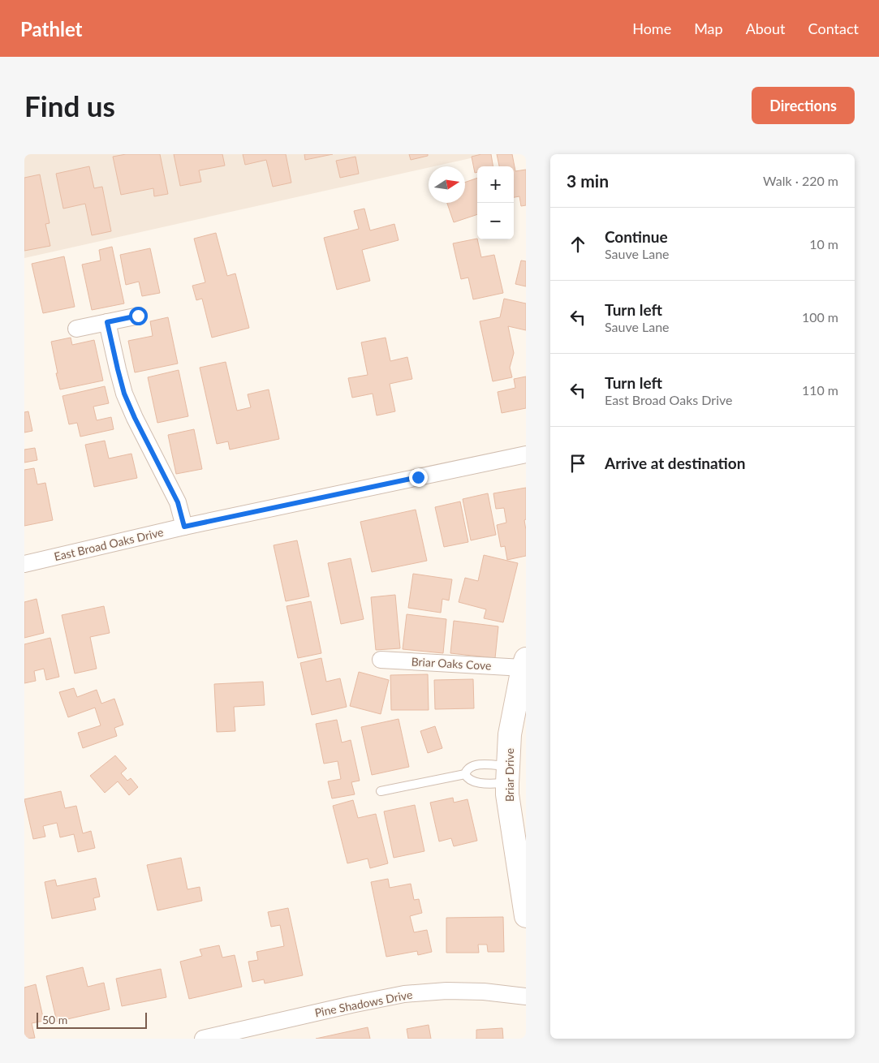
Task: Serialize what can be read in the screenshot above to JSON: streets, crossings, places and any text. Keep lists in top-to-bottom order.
{
  "streets": {
    "street": [
      "East Broad Oaks Drive",
      "Briar Oaks Cove",
      "Briar Drive",
      "Pine Shadows Drive"
    ]
  },
  "crossings": [
    ["Briar Oaks Cove", "Briar Drive"]
  ],
  "scale_bar": "50 m",
  "north": "right",
  "page": {
    "header": "Pathlet",
    "nav": [
      "Home",
      "Map",
      "About",
      "Contact"
    ],
    "buttons": "Directions",
    "title": "Find us",
    "heading": ["3 min", "Walk · 220 m"],
    "map_buttons": ["+", "−"],
    "list": [
      ["Continue", "Sauve Lane", "10 m"],
      ["Turn left", "Sauve Lane", "100 m"],
      ["Turn left", "East Broad Oaks Drive", "110 m"],
      "Arrive at destination"
    ],
    "scale": "50 m"
  }
}
